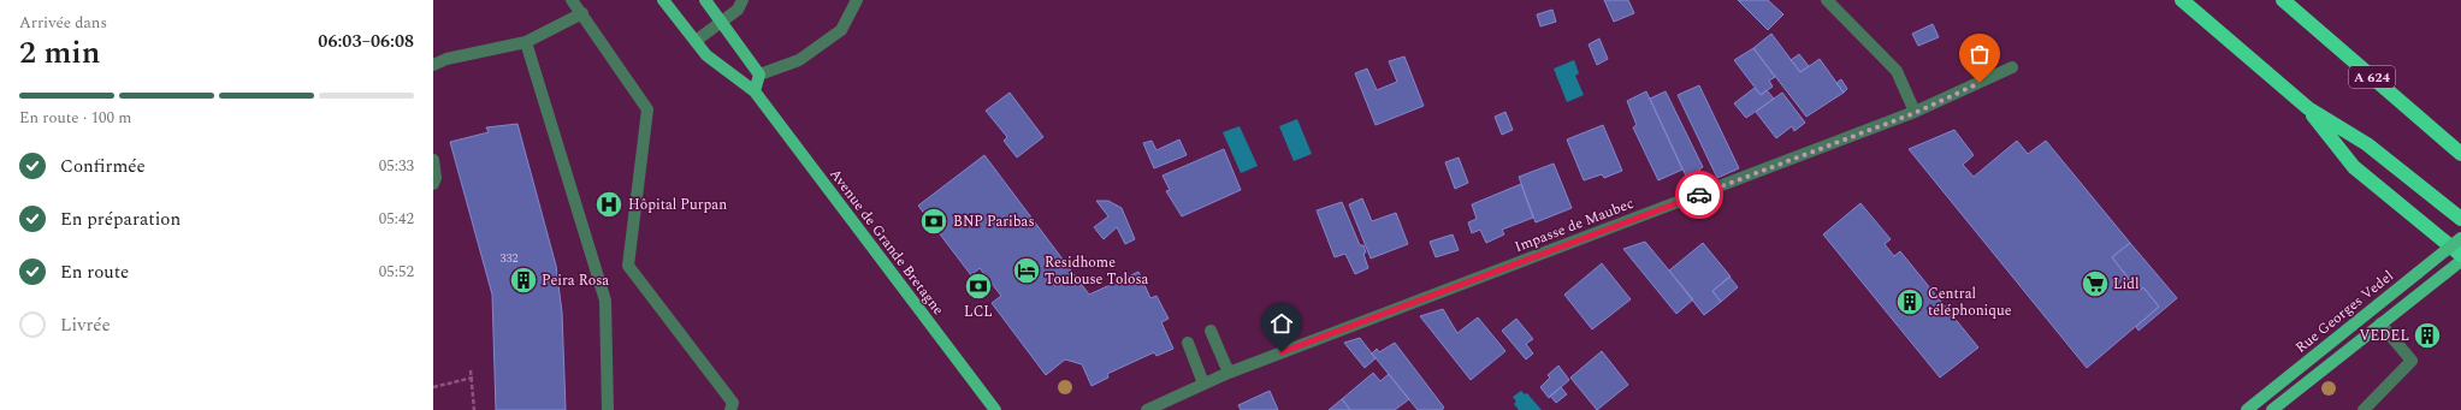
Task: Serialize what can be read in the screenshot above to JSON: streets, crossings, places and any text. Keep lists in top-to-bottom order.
{
  "streets": {
    "highway": ["A 624"],
    "main road": ["Avenue de Grande Bretagne", "Rue Georges Vedel"],
    "street": ["Impasse de Maubec"]
  },
  "places": {
    "hospital": ["Hôpital Purpan"],
    "bank": ["BNP Paribas", "LCL"],
    "hotel": ["Residhome Toulouse Tolosa"],
    "building": ["Peira Rosa", "Central téléphonique", "VEDEL"],
    "supermarket": ["Lidl"]
  },
  "house_numbers": ["332"],
  "page": {
    "heading": ["2 min", "Arrivée dans", "06:03–06:08"],
    "bar": "En route · 100 m",
    "list": [
      ["Confirmée", "05:33"],
      ["En préparation", "05:42"],
      ["En route", "05:52"],
      "Livrée"
    ]
  }
}
